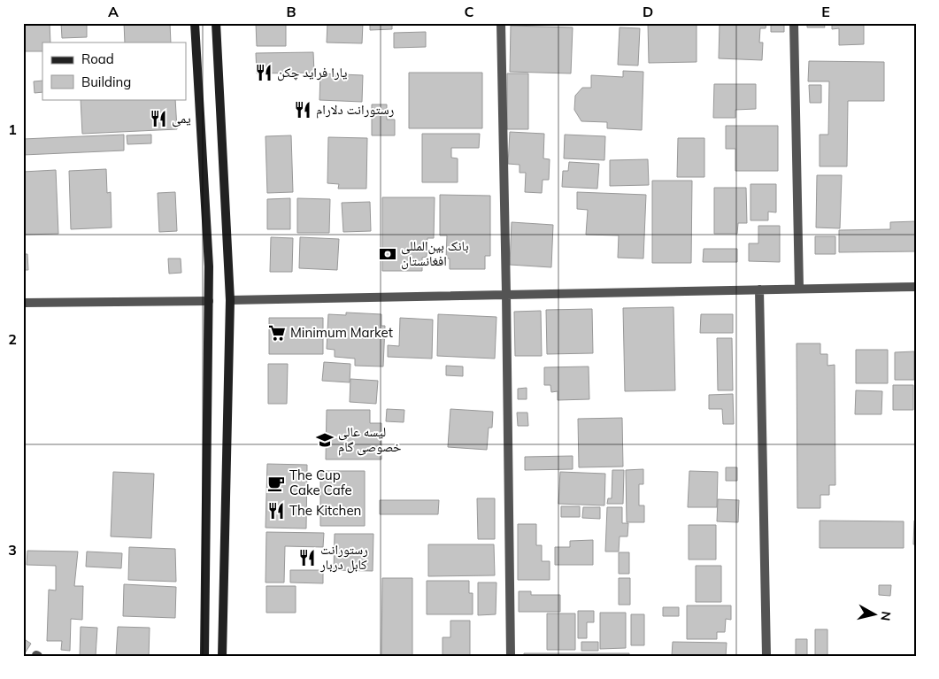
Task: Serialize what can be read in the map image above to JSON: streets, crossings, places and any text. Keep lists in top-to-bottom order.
{
  "places": {
    "restaurant": [
      "یارا فراید چکن",
      "رستورانت دلارام",
      "یمی",
      "The Kitchen",
      "رستورانت کابل دربار"
    ],
    "bank": ["بانک بین‌المللی افغانستان"],
    "supermarket": ["Minimum Market"],
    "school or university": ["لیسه عالی خصوصی گام"],
    "cafe": ["The Cup Cake Cafe"]
  },
  "legend": ["Road", "Building"],
  "north": "right",
  "grid": {
    "columns": [
      "A",
      "B",
      "C",
      "D",
      "E"
    ],
    "rows": ["1", "2", "3"]
  }
}
